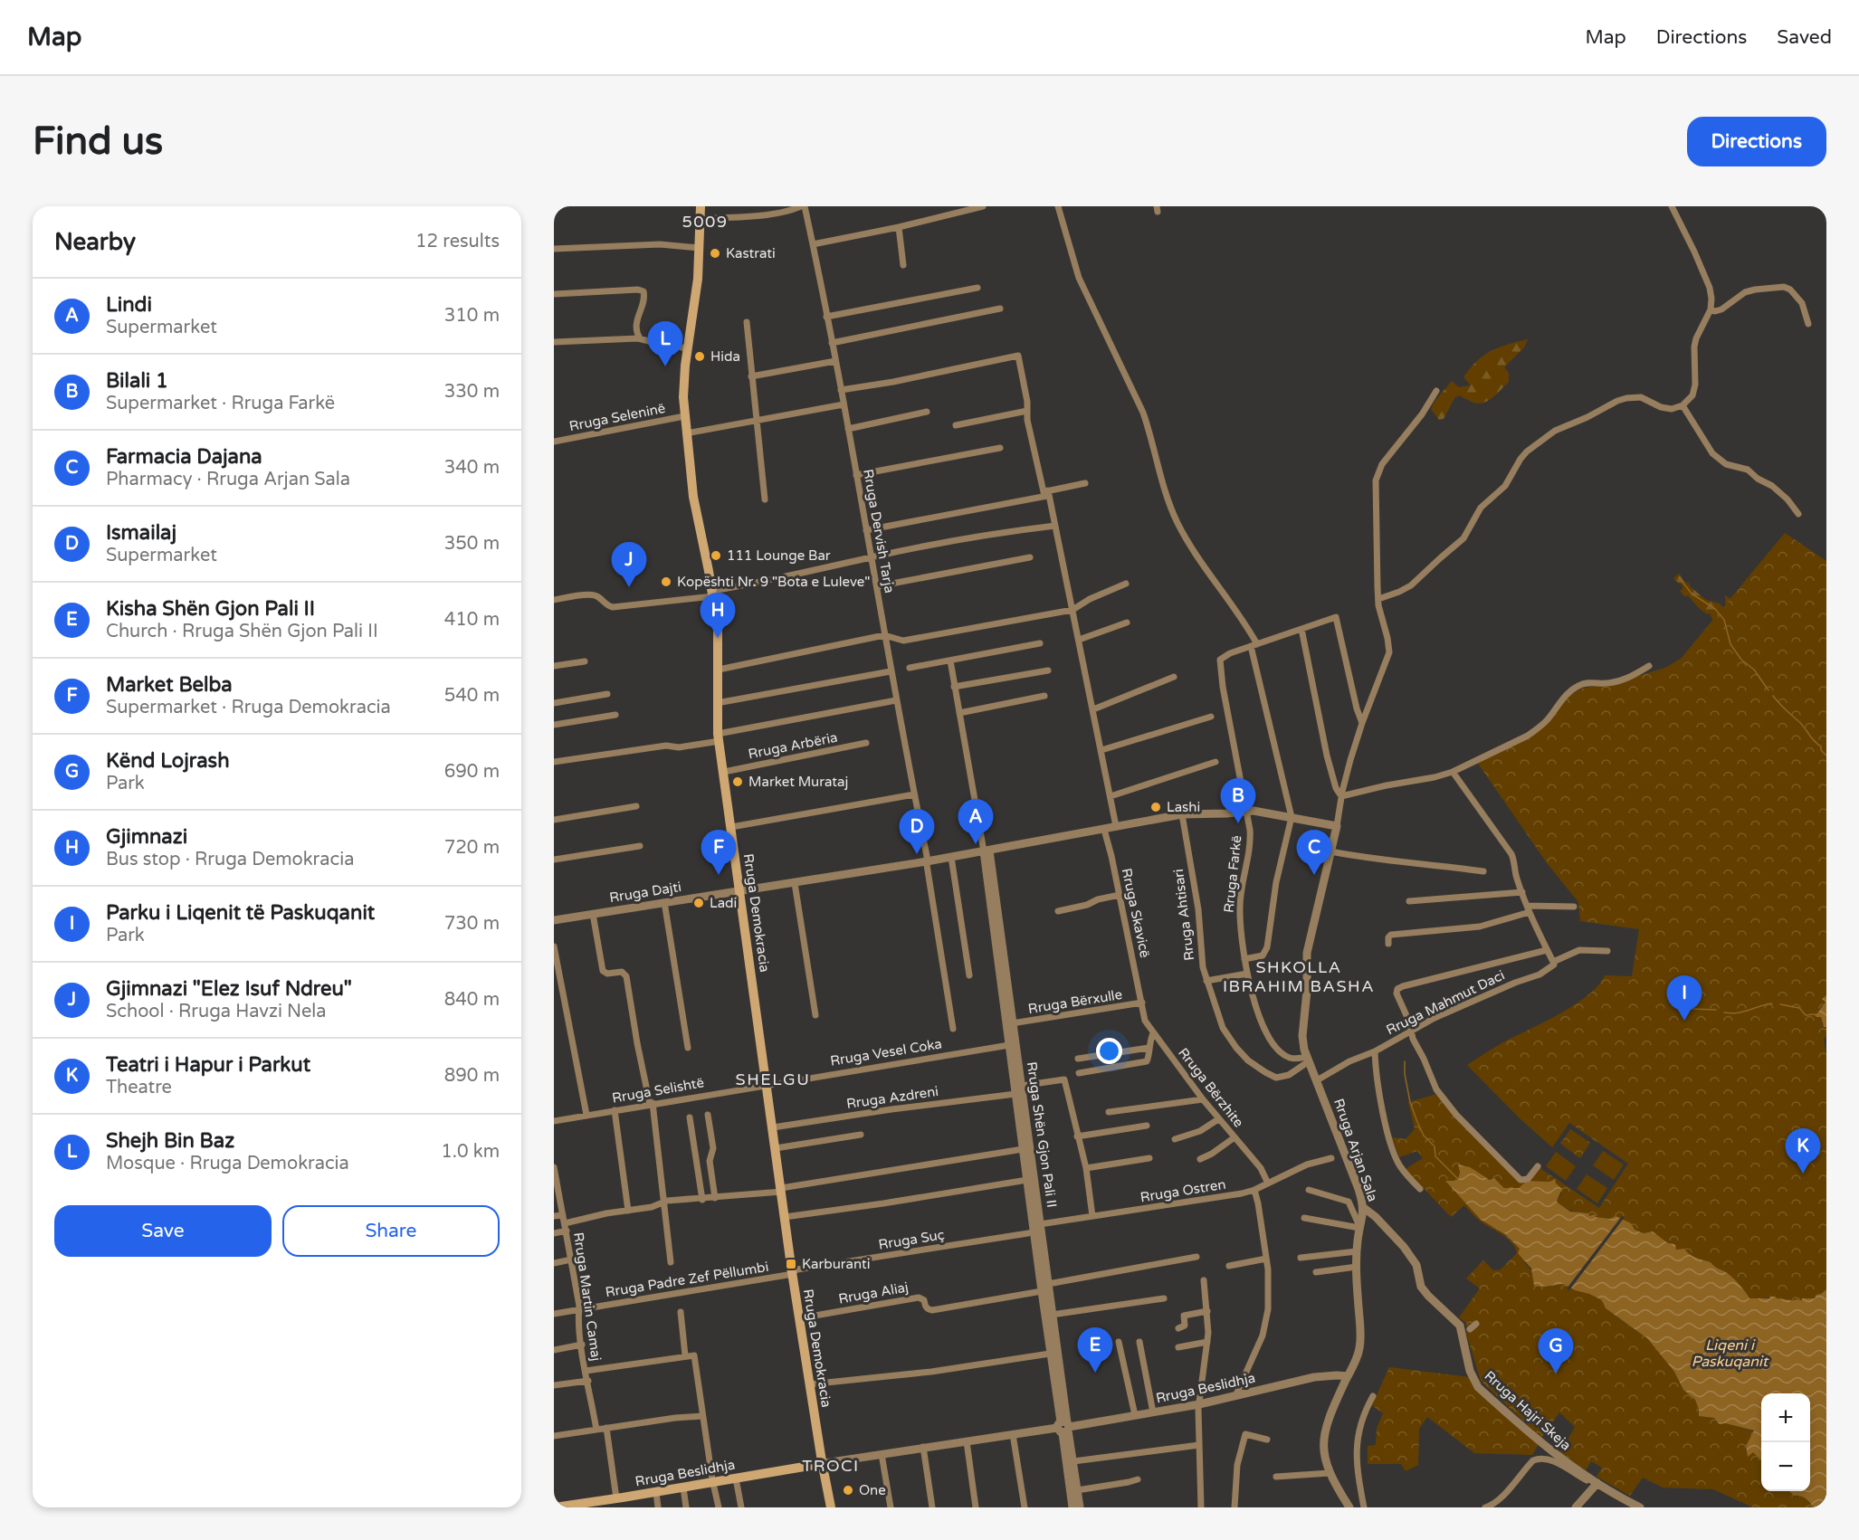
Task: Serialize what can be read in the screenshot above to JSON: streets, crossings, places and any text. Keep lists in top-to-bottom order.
{
  "streets": {
    "main road": ["Rruga Demokracia", "Rruga Beslidhja"],
    "street": [
      "Rruga Seleninë",
      "Rruga Dervish Tarja",
      "Rruga Arbëria",
      "Rruga Farkë",
      "Rruga Dajti",
      "Rruga Skavicë",
      "Rruga Ahtisari",
      "Rruga Bërxulle",
      "Rruga Mahmut Daci",
      "Rruga Vesel Coka",
      "Rruga Bërzhite",
      "Rruga Selishtë",
      "Rruga Azdreni",
      "Rruga Shën Gjon Pali II",
      "Rruga Arjan Sala",
      "Rruga Ostren",
      "Rruga Suç",
      "Rruga Padre Zef Pëllumbi",
      "Rruga Aliaj",
      "Rruga Martin Camaj",
      "Rruga Hajri Skeja"
    ]
  },
  "crossings": [
    ["Rruga Seleninë", "Rruga Demokracia"],
    ["Rruga Dervish Tarja", "Rruga Dajti"],
    ["Rruga Arbëria", "Rruga Demokracia"],
    ["Rruga Farkë", "Rruga Dajti"],
    ["Rruga Farkë", "Rruga Ahtisari"],
    ["Rruga Farkë", "Rruga Arjan Sala"],
    ["Rruga Dajti", "Rruga Demokracia"],
    ["Rruga Dajti", "Rruga Skavicë"],
    ["Rruga Dajti", "Rruga Ahtisari"],
    ["Rruga Dajti", "Rruga Shën Gjon Pali II"],
    ["Rruga Dajti", "Rruga Arjan Sala"],
    ["Rruga Demokracia", "Rruga Vesel Coka"],
    ["Rruga Demokracia", "Rruga Selishtë"],
    ["Rruga Demokracia", "Rruga Azdreni"],
    ["Rruga Demokracia", "Rruga Suç"],
    ["Rruga Demokracia", "Rruga Padre Zef Pëllumbi"],
    ["Rruga Demokracia", "Rruga Aliaj"],
    ["Rruga Demokracia", "Rruga Beslidhja"],
    ["Rruga Skavicë", "Rruga Bërxulle"],
    ["Rruga Skavicë", "Rruga Bërzhite"],
    ["Rruga Ahtisari", "Rruga Arjan Sala"],
    ["Rruga Bërxulle", "Rruga Bërzhite"],
    ["Rruga Bërxulle", "Rruga Shën Gjon Pali II"],
    ["Rruga Mahmut Daci", "Rruga Arjan Sala"],
    ["Rruga Vesel Coka", "Rruga Selishtë"],
    ["Rruga Vesel Coka", "Rruga Shën Gjon Pali II"],
    ["Rruga Bërzhite", "Rruga Ostren"],
    ["Rruga Azdreni", "Rruga Shën Gjon Pali II"],
    ["Rruga Shën Gjon Pali II", "Rruga Ostren"],
    ["Rruga Shën Gjon Pali II", "Rruga Suç"],
    ["Rruga Shën Gjon Pali II", "Rruga Aliaj"],
    ["Rruga Shën Gjon Pali II", "Rruga Beslidhja"],
    ["Rruga Arjan Sala", "Rruga Beslidhja"],
    ["Rruga Arjan Sala", "Rruga Hajri Skeja"],
    ["Rruga Ostren", "Rruga Suç"],
    ["Rruga Suç", "Rruga Padre Zef Pëllumbi"],
    ["Rruga Padre Zef Pëllumbi", "Rruga Martin Camaj"]
  ],
  "districts": [
    "5009",
    "SHKOLLA IBRAHIM BASHA",
    "SHELGU",
    "TROCI"
  ],
  "water": ["Liqeni i Paskuqanit"],
  "places": {
    "other": [
      "Kastrati",
      "Hida",
      "111 Lounge Bar",
      "Kopështi Nr. 9 \"Bota e Luleve\"",
      "Market Murataj",
      "Lashi",
      "Ladi",
      "One"
    ],
    "transit": ["Karburanti"]
  },
  "page": {
    "header": "Map",
    "nav": ["Map", "Directions", "Saved"],
    "buttons": [
      "Directions",
      ["Save", "Share"]
    ],
    "title": "Find us",
    "heading": ["Nearby", "12 results"],
    "list": [
      {
        "mark": "A",
        "name": "Lindi",
        "note": "Supermarket",
        "value": "310 m"
      },
      {
        "mark": "B",
        "name": "Bilali 1",
        "note": "Supermarket · Rruga Farkë",
        "value": "330 m"
      },
      {
        "mark": "C",
        "name": "Farmacia Dajana",
        "note": "Pharmacy · Rruga Arjan Sala",
        "value": "340 m"
      },
      {
        "mark": "D",
        "name": "Ismailaj",
        "note": "Supermarket",
        "value": "350 m"
      },
      {
        "mark": "E",
        "name": "Kisha Shën Gjon Pali II",
        "note": "Church · Rruga Shën Gjon Pali II",
        "value": "410 m"
      },
      {
        "mark": "F",
        "name": "Market Belba",
        "note": "Supermarket · Rruga Demokracia",
        "value": "540 m"
      },
      {
        "mark": "G",
        "name": "Kënd Lojrash",
        "note": "Park",
        "value": "690 m"
      },
      {
        "mark": "H",
        "name": "Gjimnazi",
        "note": "Bus stop · Rruga Demokracia",
        "value": "720 m"
      },
      {
        "mark": "I",
        "name": "Parku i Liqenit të Paskuqanit",
        "note": "Park",
        "value": "730 m"
      },
      {
        "mark": "J",
        "name": "Gjimnazi \"Elez Isuf Ndreu\"",
        "note": "School · Rruga Havzi Nela",
        "value": "840 m"
      },
      {
        "mark": "K",
        "name": "Teatri i Hapur i Parkut",
        "note": "Theatre",
        "value": "890 m"
      },
      {
        "mark": "L",
        "name": "Shejh Bin Baz",
        "note": "Mosque · Rruga Demokracia",
        "value": "1.0 km"
      }
    ],
    "pins": [
      "L",
      "J",
      "H",
      "B",
      "A",
      "D",
      "C",
      "F",
      "I",
      "K",
      "E",
      "G"
    ],
    "map_buttons": ["+", "−"]
  }
}
